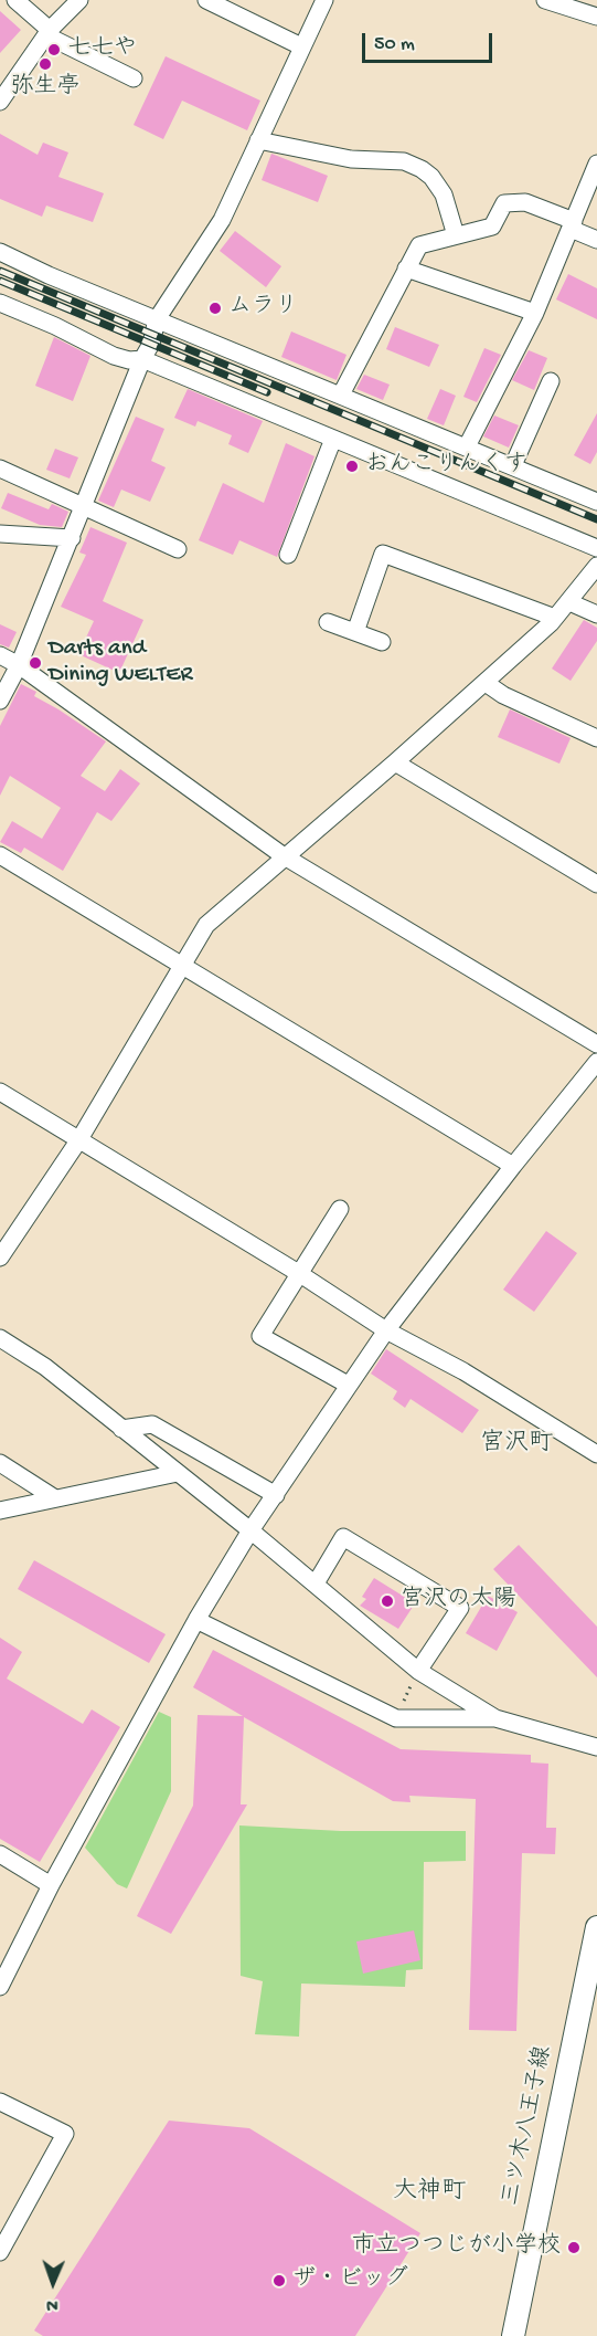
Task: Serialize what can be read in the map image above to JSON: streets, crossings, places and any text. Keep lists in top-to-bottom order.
{
  "streets": {
    "main road": ["三ツ木八王子線"]
  },
  "districts": ["宮沢町", "大神町"],
  "places": [
    "七七や",
    "弥生亭",
    "ムラリ",
    "おんこりんくす",
    "Darts and Dining WELTER",
    "宮沢の太陽",
    "市立つつじが小学校",
    "ザ・ビッグ"
  ],
  "scale_bar": "50 m",
  "north": "bottom"
}
